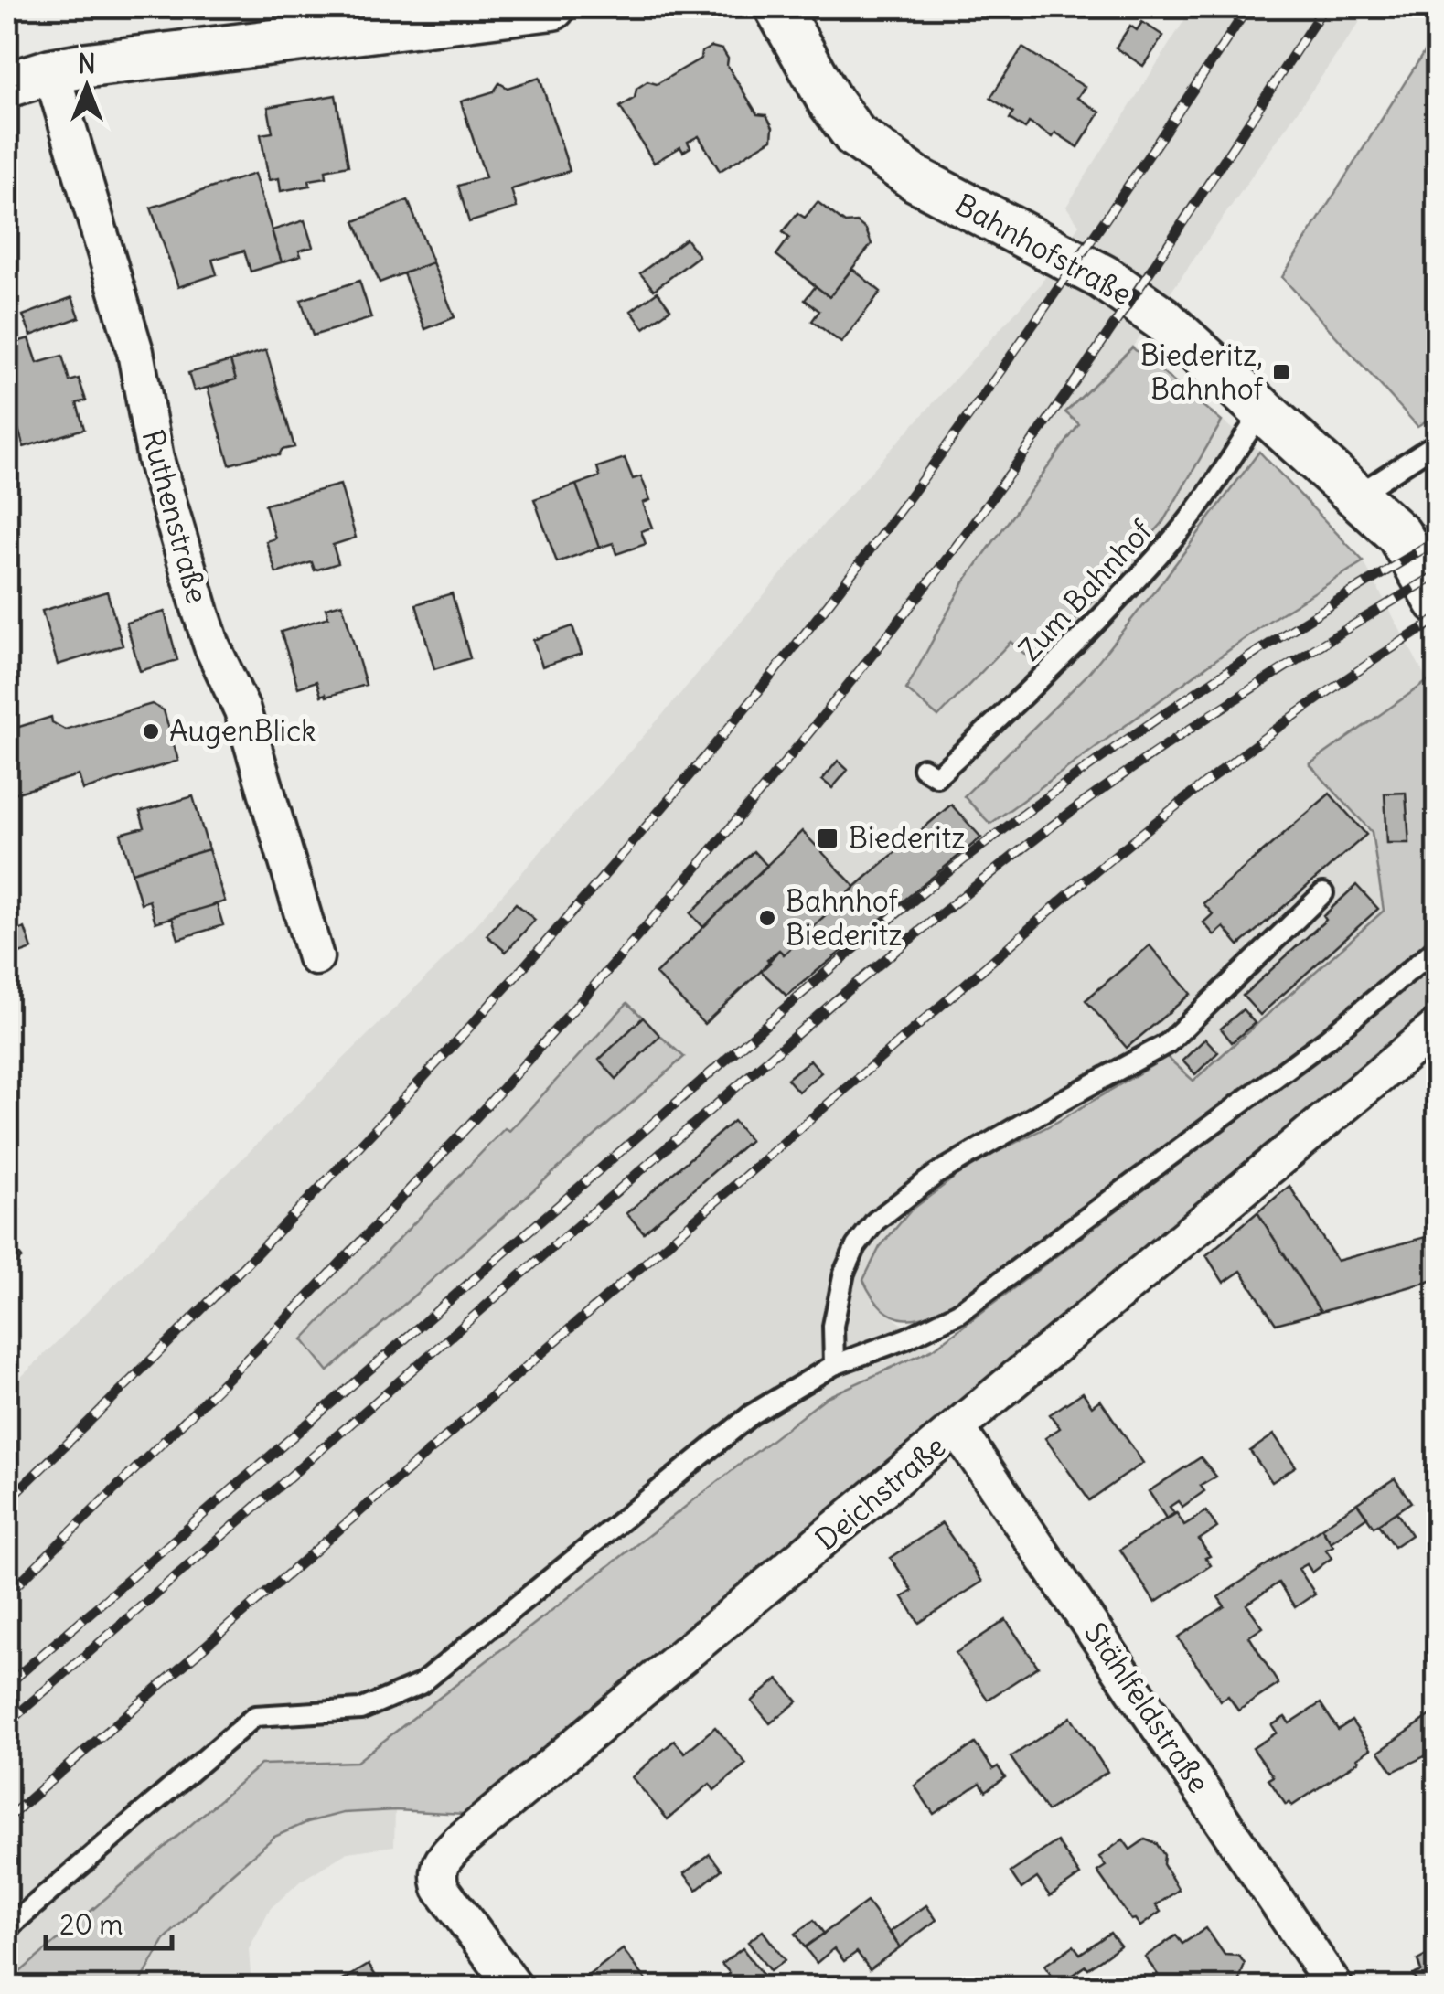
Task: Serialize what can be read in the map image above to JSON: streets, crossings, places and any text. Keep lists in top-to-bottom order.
{
  "streets": {
    "street": [
      "Bahnhofstraße",
      "Ruthenstraße",
      "Deichstraße",
      "Stählfeldstraße"
    ],
    "lane": ["Zum Bahnhof"]
  },
  "crossings": [
    ["Bahnhofstraße", "Zum Bahnhof"],
    ["Deichstraße", "Stählfeldstraße"]
  ],
  "places": {
    "transit": ["Biederitz, Bahnhof", "Biederitz"],
    "other": ["AugenBlick", "Bahnhof Biederitz"]
  },
  "scale_bar": "20 m",
  "north": "top"
}
